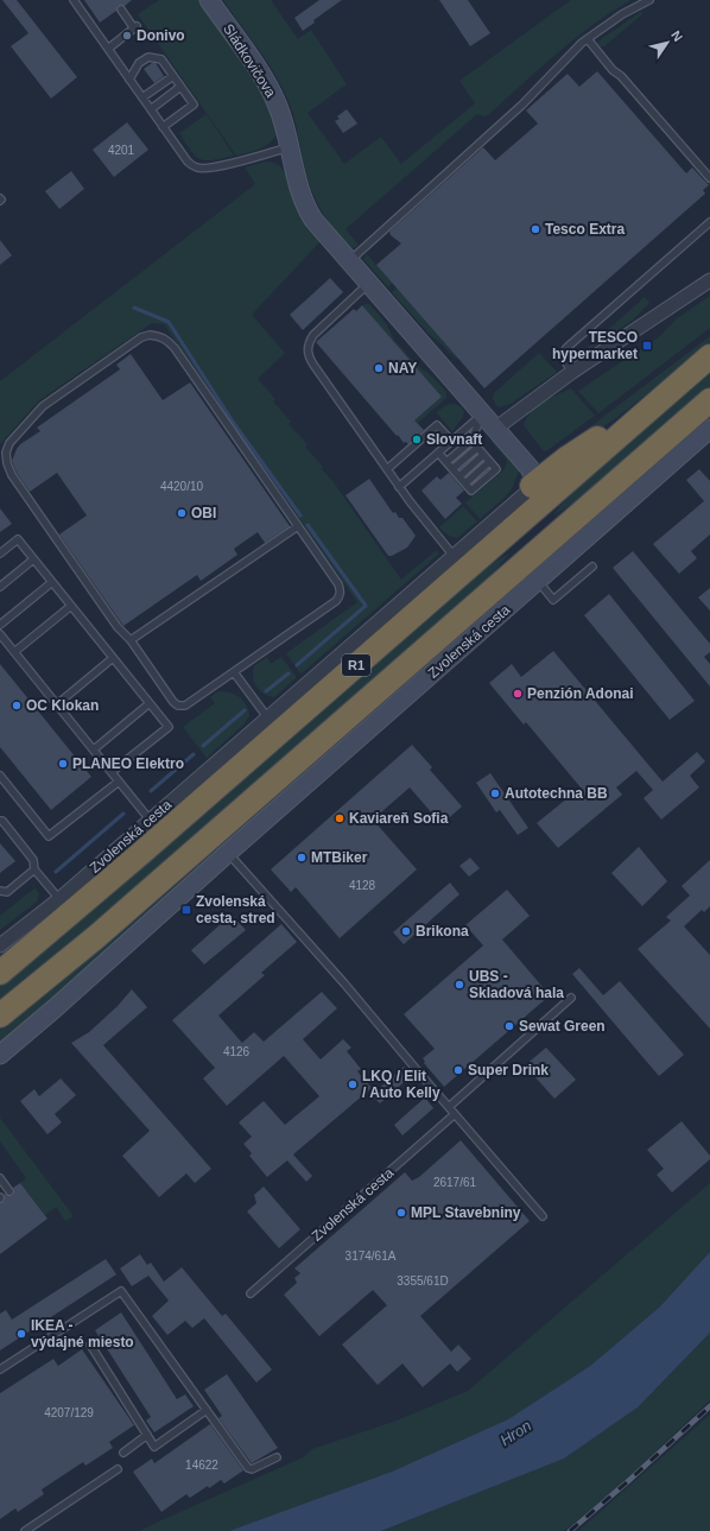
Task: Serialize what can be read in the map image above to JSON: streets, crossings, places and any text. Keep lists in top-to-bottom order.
{
  "streets": {
    "highway": ["R1"],
    "main road": ["Sládkovičova", "Zvolenská cesta"]
  },
  "water": ["Hron"],
  "places": {
    "other": [
      "Donivo",
      "Tesco Extra",
      "NAY",
      "Slovnaft",
      "OBI",
      "Penzión Adonai",
      "OC Klokan",
      "PLANEO Elektro",
      "Autotechna BB",
      "Kaviareň Sofia",
      "MTBiker",
      "Brikona",
      "UBS - Skladová hala",
      "Sewat Green",
      "Super Drink",
      "LKQ / Elit / Auto Kelly",
      "MPL Stavebniny",
      "IKEA - výdajné miesto"
    ],
    "transit": ["TESCO hypermarket", "Zvolenská cesta, stred"]
  },
  "house_numbers": [
    "4201",
    "4420/10",
    "4128",
    "4126",
    "2617/61",
    "3174/61A",
    "3355/61D",
    "4207/129",
    "14622"
  ],
  "north": "top right"
}
